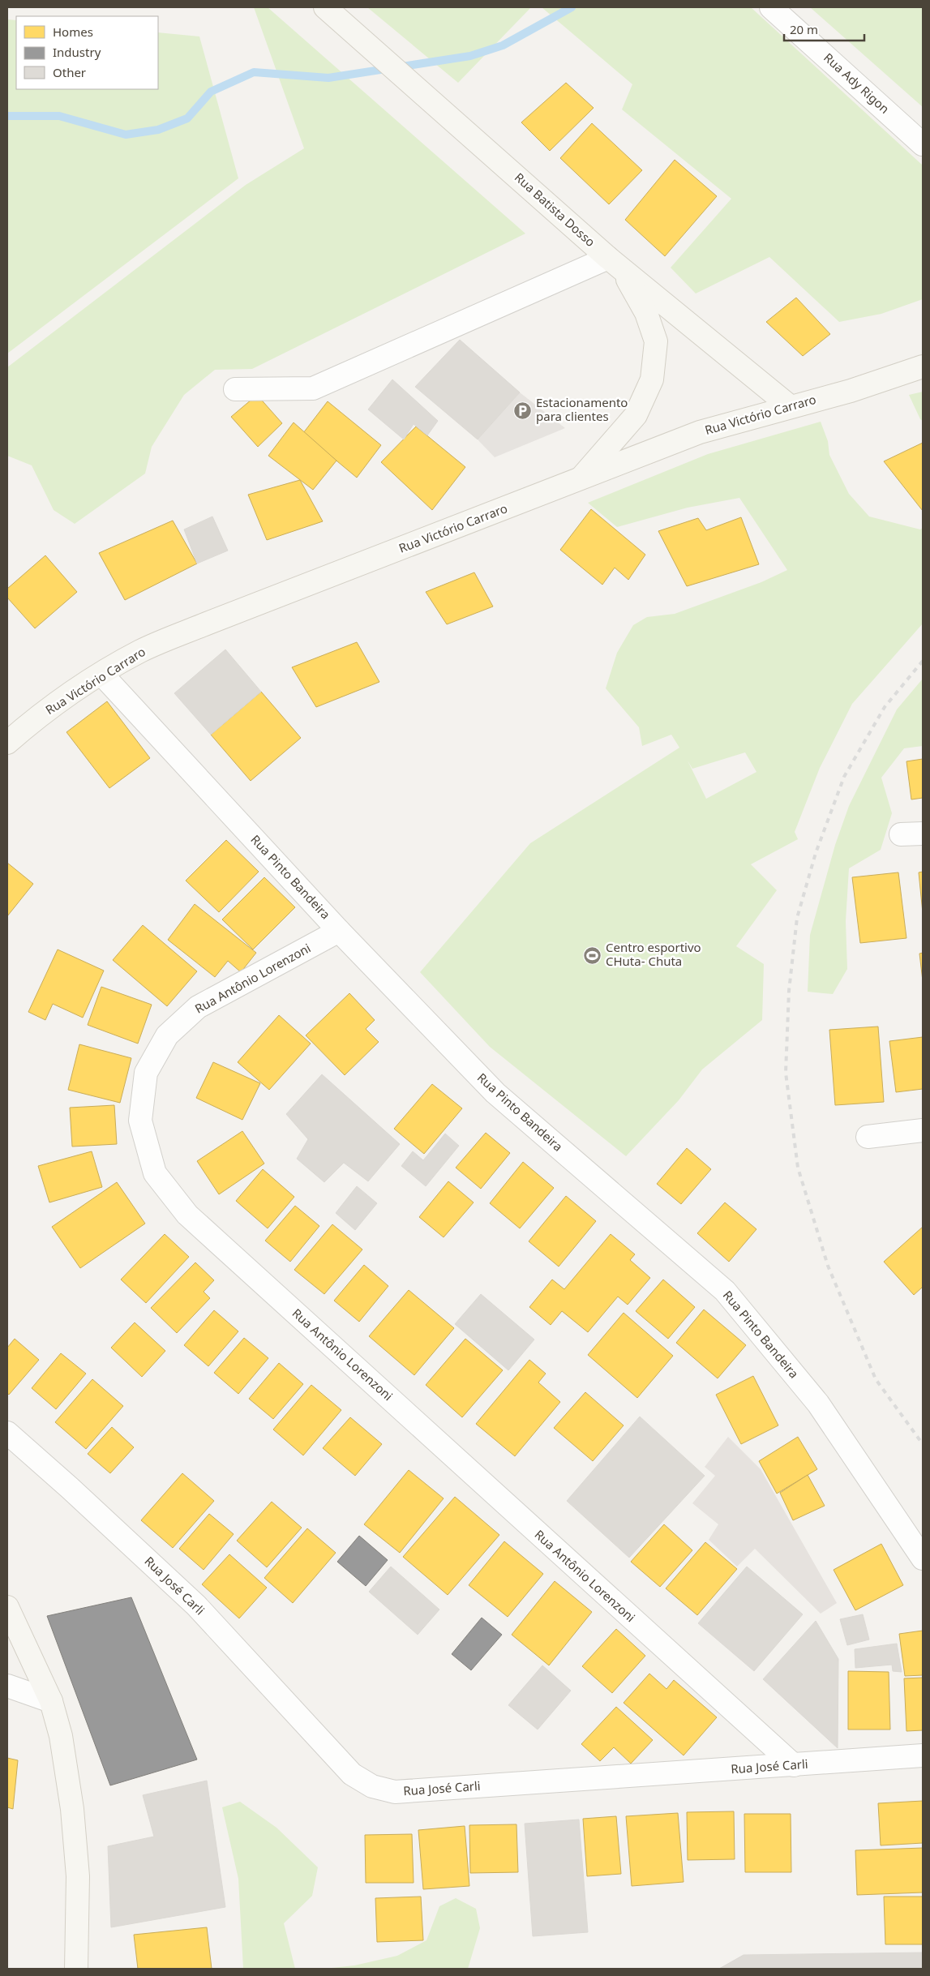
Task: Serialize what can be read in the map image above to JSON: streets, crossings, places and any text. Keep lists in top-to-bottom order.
{
  "streets": {
    "main road": ["Rua Batista Dosso", "Rua Victório Carraro"],
    "street": [
      "Rua Ady Rigon",
      "Rua Pinto Bandeira",
      "Rua Antônio Lorenzoni",
      "Rua José Carli"
    ]
  },
  "crossings": [
    ["Rua Batista Dosso", "Rua Victório Carraro"],
    ["Rua Victório Carraro", "Rua Pinto Bandeira"],
    ["Rua Pinto Bandeira", "Rua Antônio Lorenzoni"],
    ["Rua Antônio Lorenzoni", "Rua José Carli"]
  ],
  "places": {
    "parking": ["Estacionamento para clientes"],
    "sports": ["Centro esportivo CHuta- Chuta"]
  },
  "legend": ["Homes", "Industry", "Other"],
  "scale_bar": "20 m"
}
